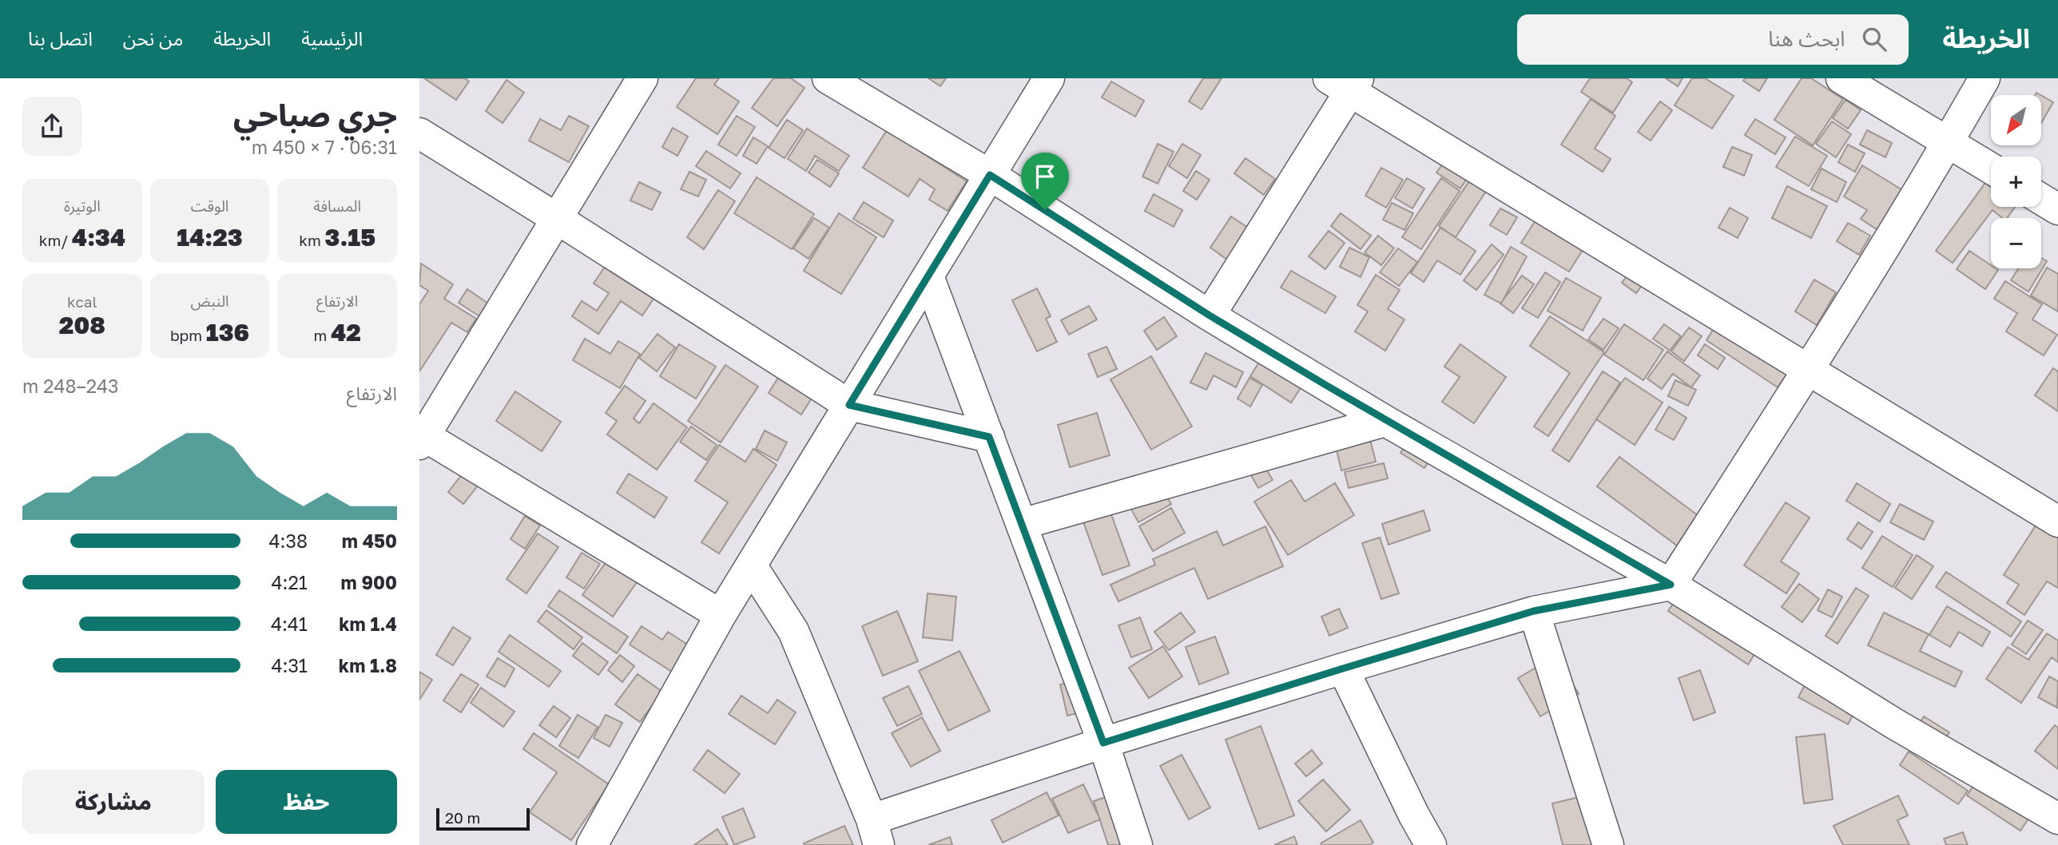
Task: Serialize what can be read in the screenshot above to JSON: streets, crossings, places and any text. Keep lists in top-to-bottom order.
{
  "scale_bar": "20 m",
  "north": "bottom left",
  "page": {
    "header": "الخريطة",
    "search": "ابحث هنا",
    "nav": [
      "الرئيسية",
      "الخريطة",
      "من نحن",
      "اتصل بنا"
    ],
    "heading": ["جري صباحي", "06:31 · 7 × 450 m"],
    "map_buttons": ["+", "−"],
    "stats": [
      ["المسافة", "3.15 km"],
      ["الوقت", "14:23"],
      ["الوتيرة", "4:34 /km"],
      ["الارتفاع", "42 m"],
      ["النبض", "136 bpm"],
      ["kcal", "208"]
    ],
    "chart": ["الارتفاع", "243–248 m"],
    "list": [
      {
        "name": "450 m",
        "note": "4:38"
      },
      {
        "name": "900 m",
        "note": "4:21"
      },
      {
        "name": "1.4 km",
        "note": "4:41"
      },
      {
        "name": "1.8 km",
        "note": "4:31"
      }
    ],
    "buttons": ["حفظ", "مشاركة"],
    "scale": "20 m"
  }
}
